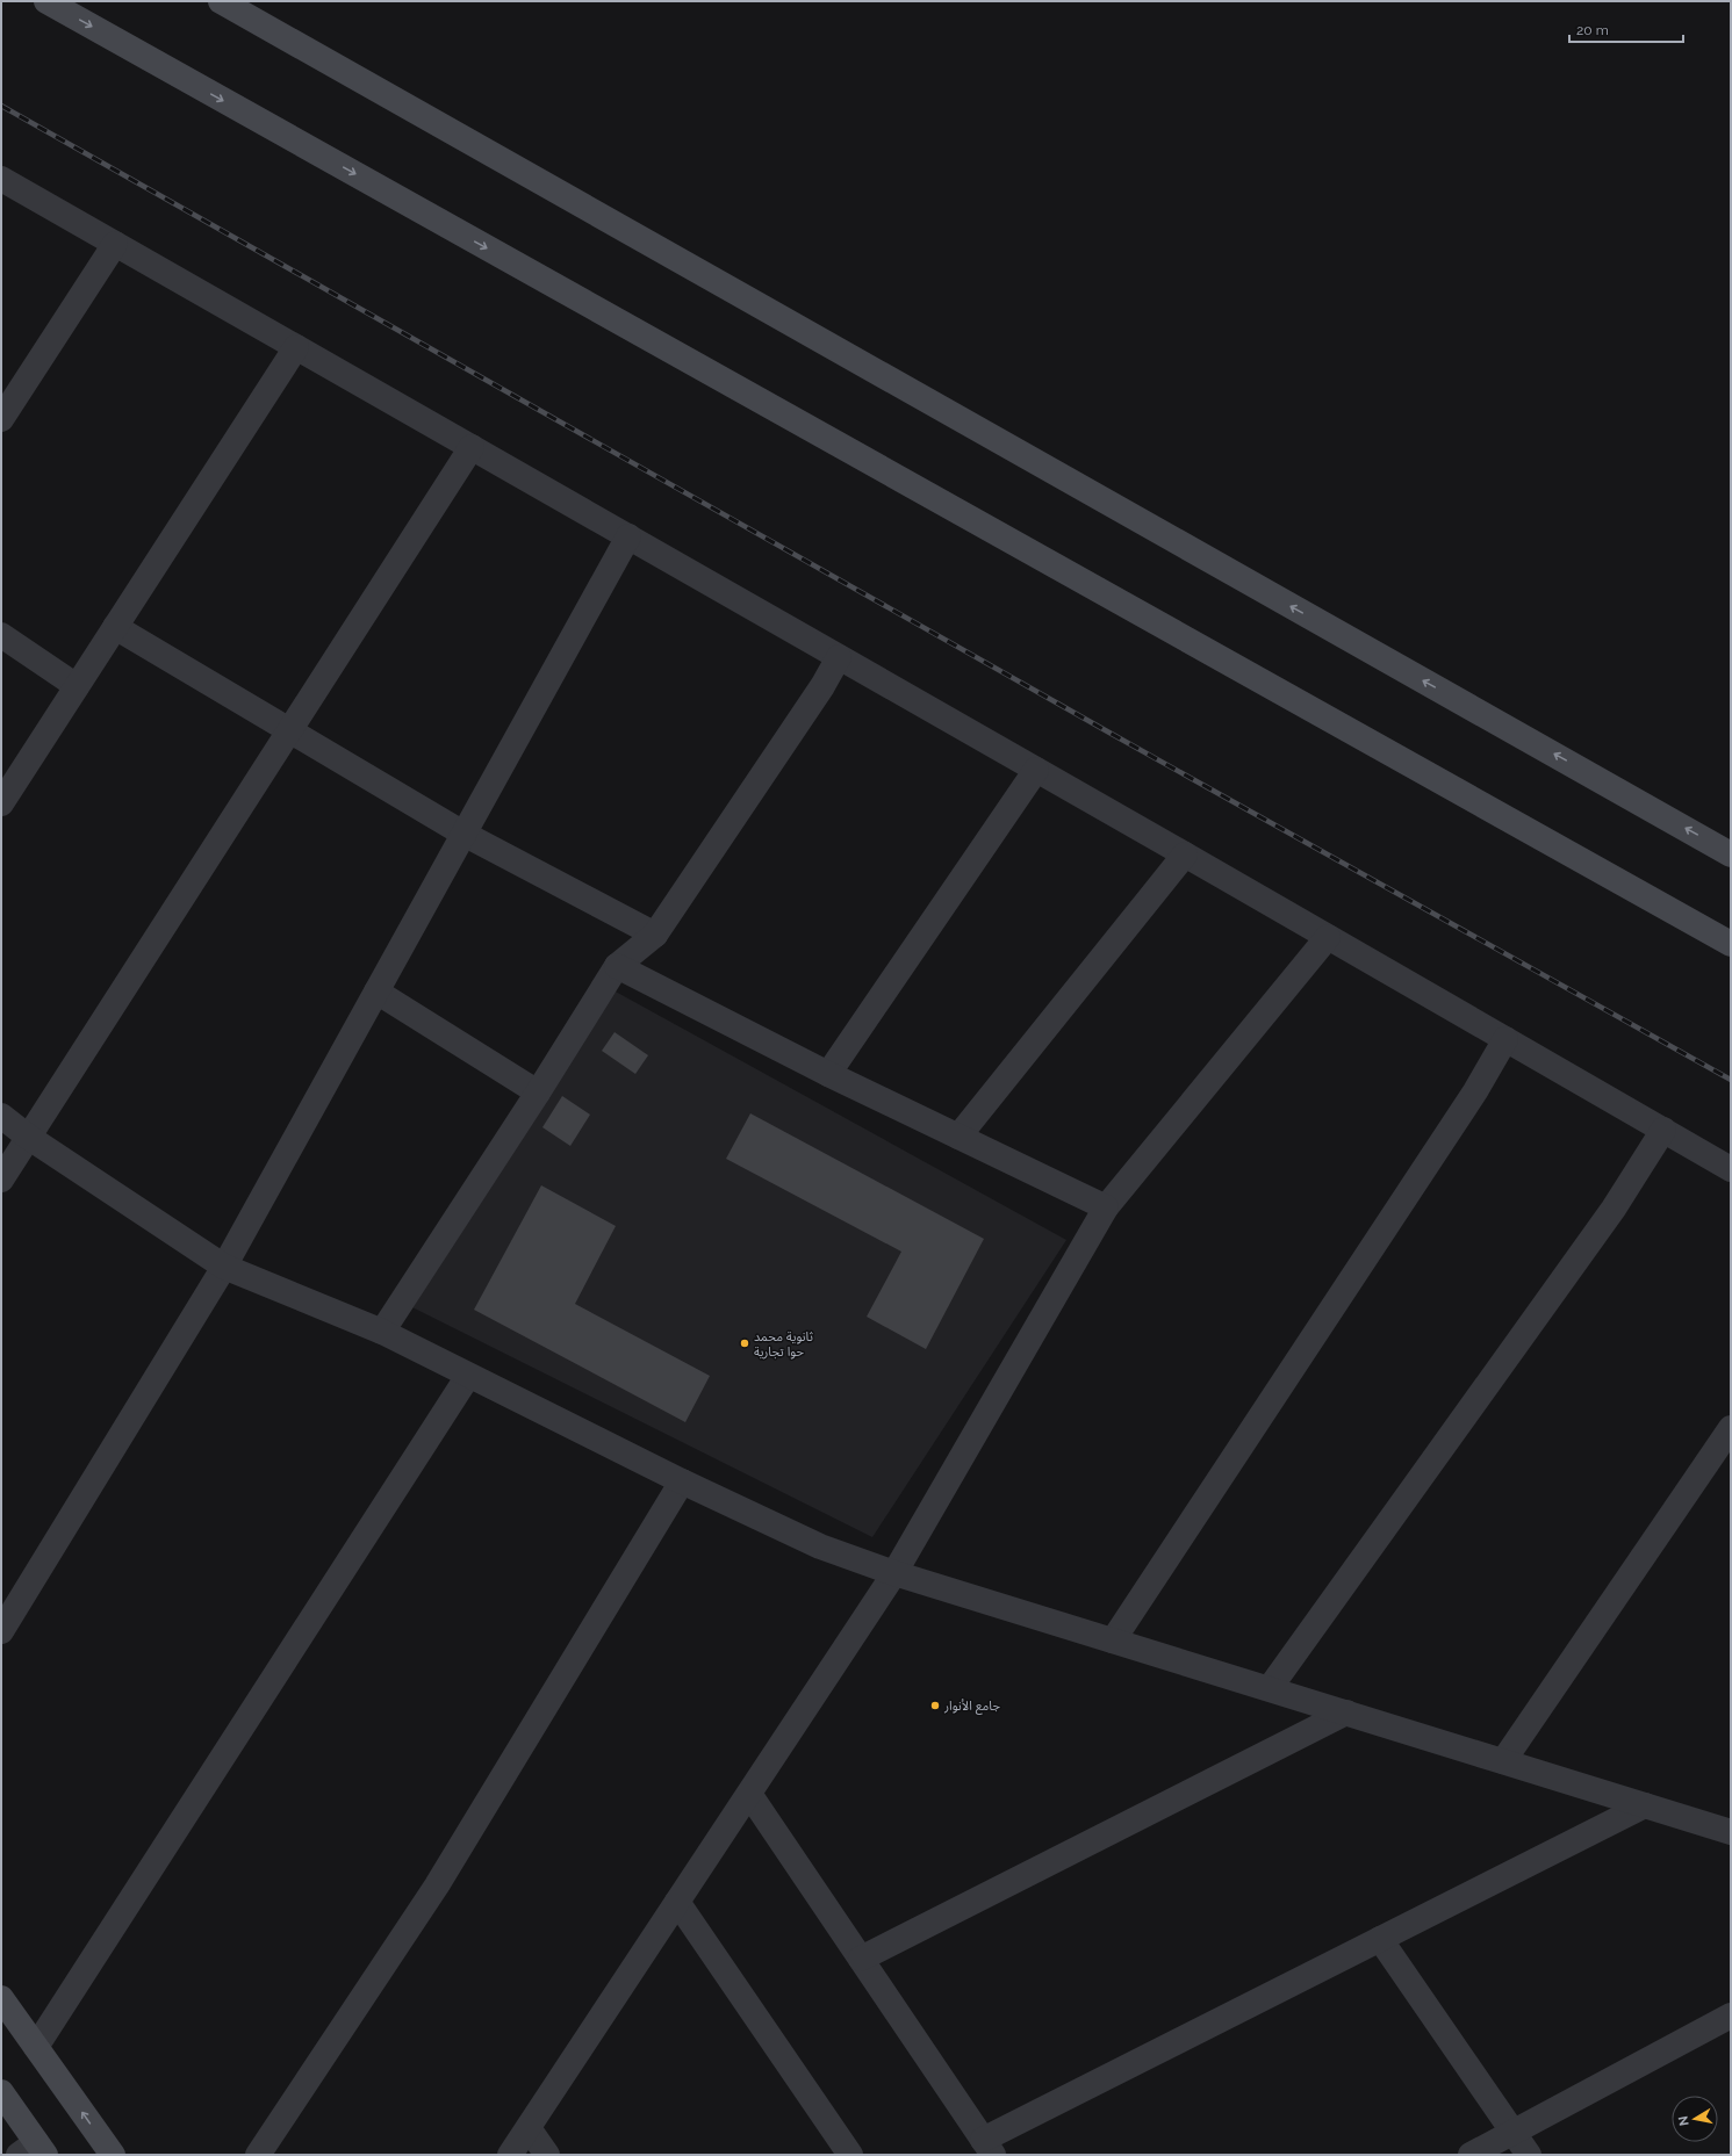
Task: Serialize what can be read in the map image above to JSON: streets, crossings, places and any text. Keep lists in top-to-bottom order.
{
  "places": ["ثانوية محمد حوا تجارية", "جامع الأنوار"],
  "scale_bar": "20 m",
  "north": "left"
}
